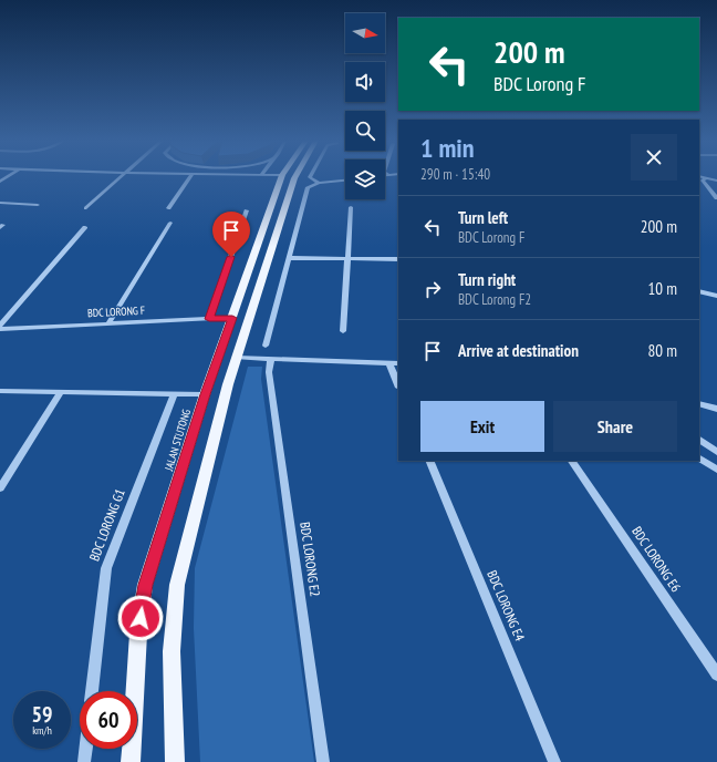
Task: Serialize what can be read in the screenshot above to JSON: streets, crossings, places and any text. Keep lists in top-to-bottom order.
{
  "streets": {
    "main road": ["JALAN STUTONG"],
    "street": [
      "BDC LORONG F",
      "BDC LORONG G1",
      "BDC LORONG E2",
      "BDC LORONG E6",
      "BDC LORONG E4"
    ]
  },
  "crossings": [
    ["BDC LORONG F", "JALAN STUTONG"]
  ],
  "north": "right",
  "page": {
    "turn": ["200 m", "BDC Lorong F"],
    "heading": ["1 min", "290 m · 15:40"],
    "list": [
      {
        "name": "Turn left",
        "note": "BDC Lorong F",
        "value": "200 m"
      },
      {
        "name": "Turn right",
        "note": "BDC Lorong F2",
        "value": "10 m"
      },
      {
        "name": "Arrive at destination",
        "value": "80 m"
      }
    ],
    "buttons": ["Exit", "Share"],
    "speed": "59 km/h",
    "limit": "60"
  }
}
